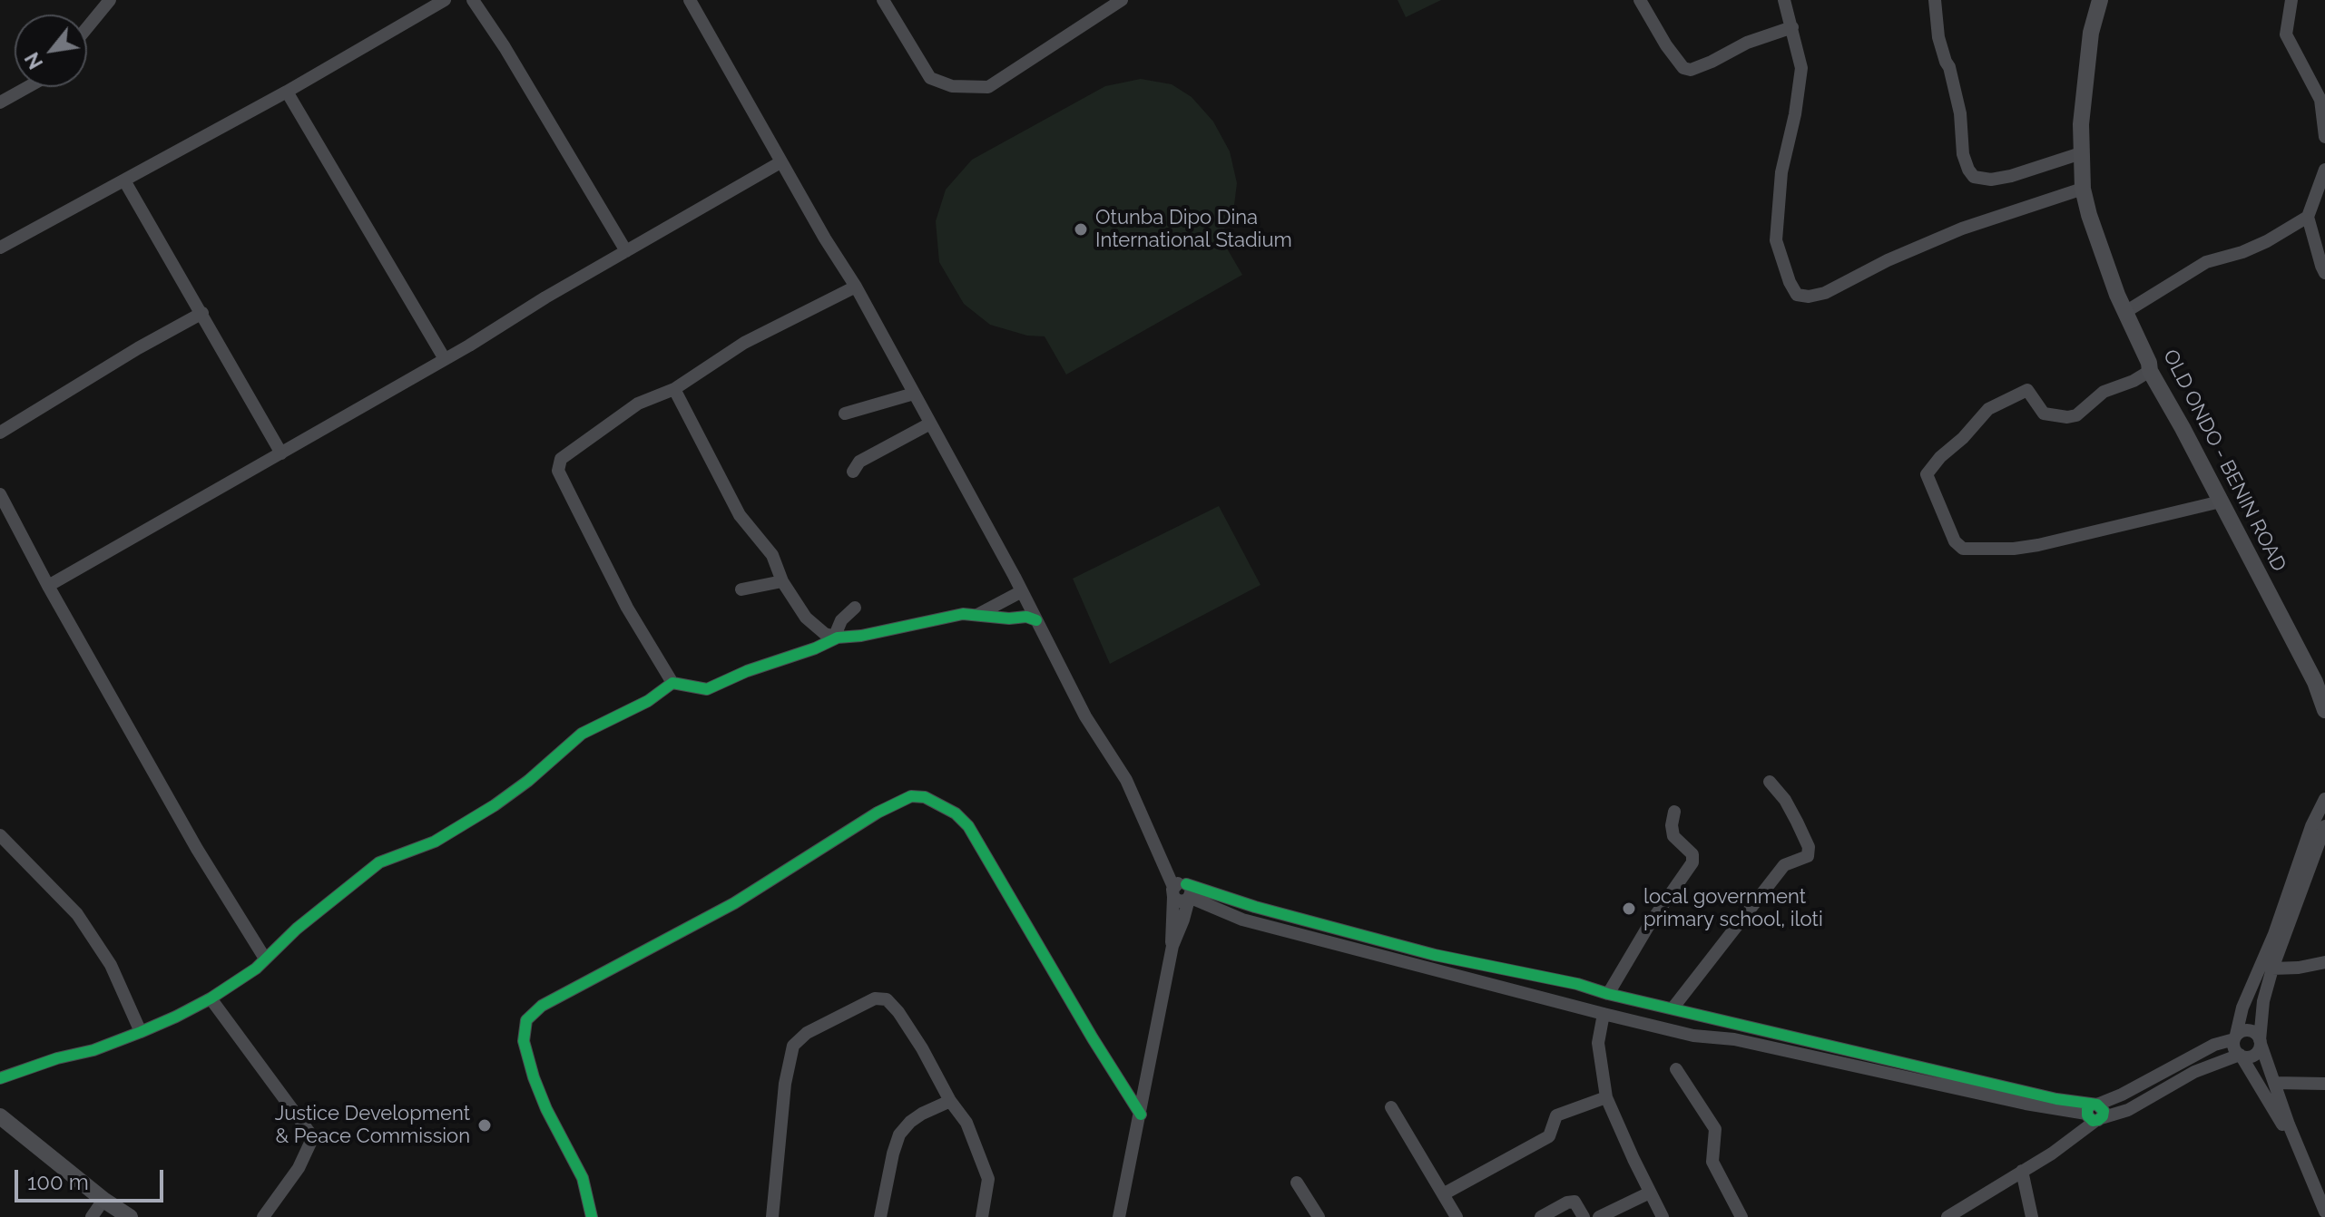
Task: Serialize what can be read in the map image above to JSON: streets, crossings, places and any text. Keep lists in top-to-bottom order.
{
  "streets": {
    "main road": ["OLD ONDO - BENIN ROAD"]
  },
  "places": ["Otunba Dipo Dina International Stadium", "local government primary school, iloti", "Justice Development & Peace Commission"],
  "scale_bar": "100 m",
  "north": "bottom left"
}
